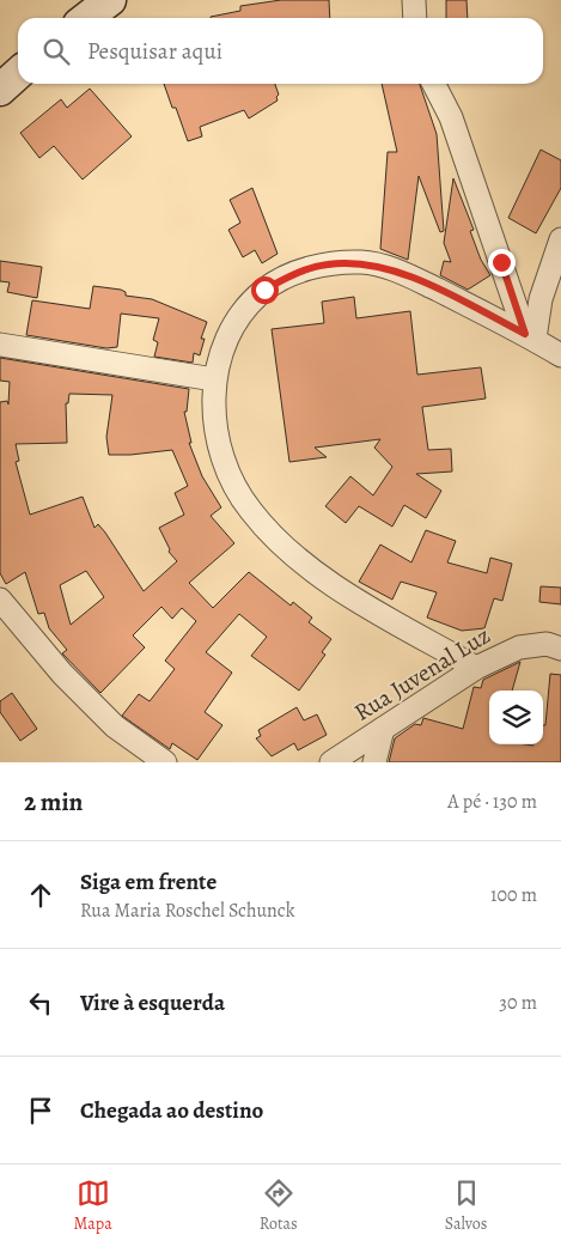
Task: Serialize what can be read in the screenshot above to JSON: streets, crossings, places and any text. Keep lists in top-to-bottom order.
{
  "streets": {
    "street": ["Rua Juvenal Luz"]
  },
  "page": {
    "search": "Pesquisar aqui",
    "heading": ["2 min", "A pé · 130 m"],
    "list": [
      ["Siga em frente", "Rua Maria Roschel Schunck", "100 m"],
      ["Vire à esquerda", "30 m"],
      "Chegada ao destino"
    ],
    "nav": ["Mapa", "Rotas", "Salvos"]
  }
}
